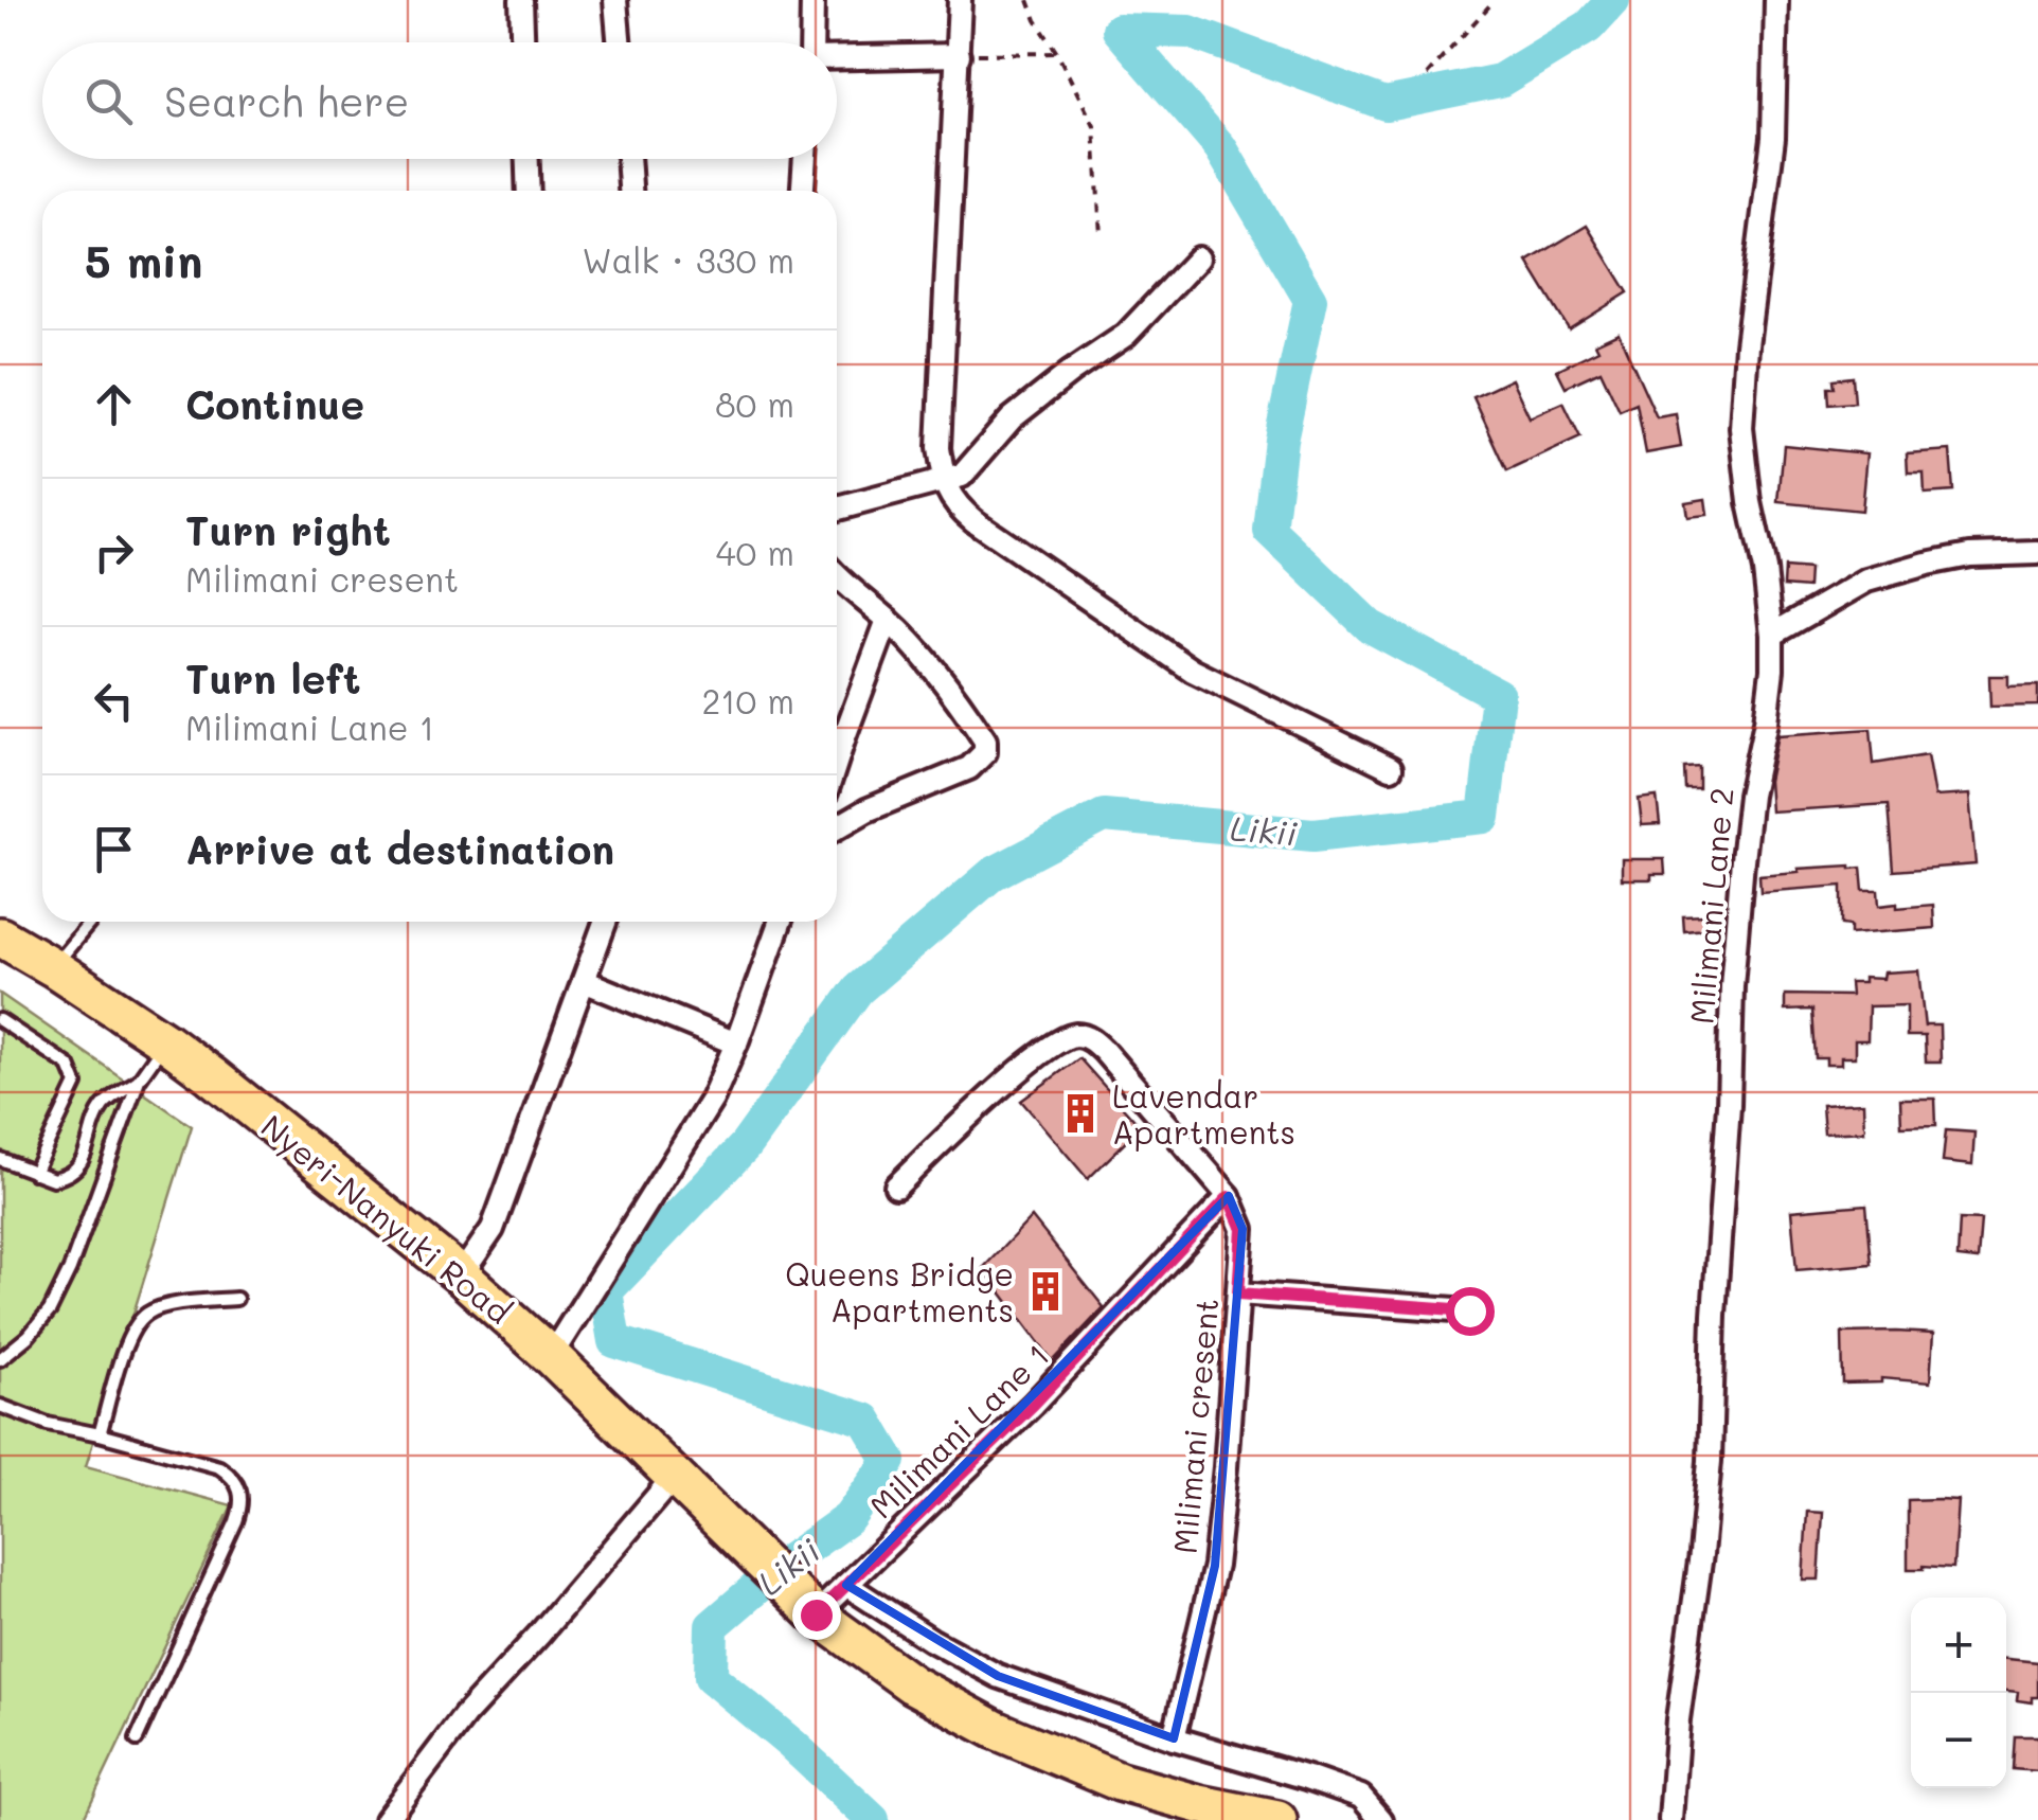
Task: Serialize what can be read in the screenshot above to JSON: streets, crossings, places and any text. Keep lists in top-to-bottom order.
{
  "streets": {
    "highway": ["Nyeri-Nanyuki Road"],
    "street": ["Milimani Lane 2", "Milimani cresent", "Milimani Lane 1"]
  },
  "crossings": [
    ["Nyeri-Nanyuki Road", "Milimani Lane 1"],
    ["Milimani cresent", "Milimani Lane 1"]
  ],
  "water": ["Likii"],
  "places": {
    "building": ["Lavendar Apartments", "Queens Bridge Apartments"]
  },
  "page": {
    "search": "Search here",
    "heading": ["5 min", "Walk · 330 m"],
    "list": [
      ["Continue", "80 m"],
      ["Turn right", "Milimani cresent", "40 m"],
      ["Turn left", "Milimani Lane 1", "210 m"],
      "Arrive at destination"
    ],
    "map_buttons": ["+", "−"]
  }
}
